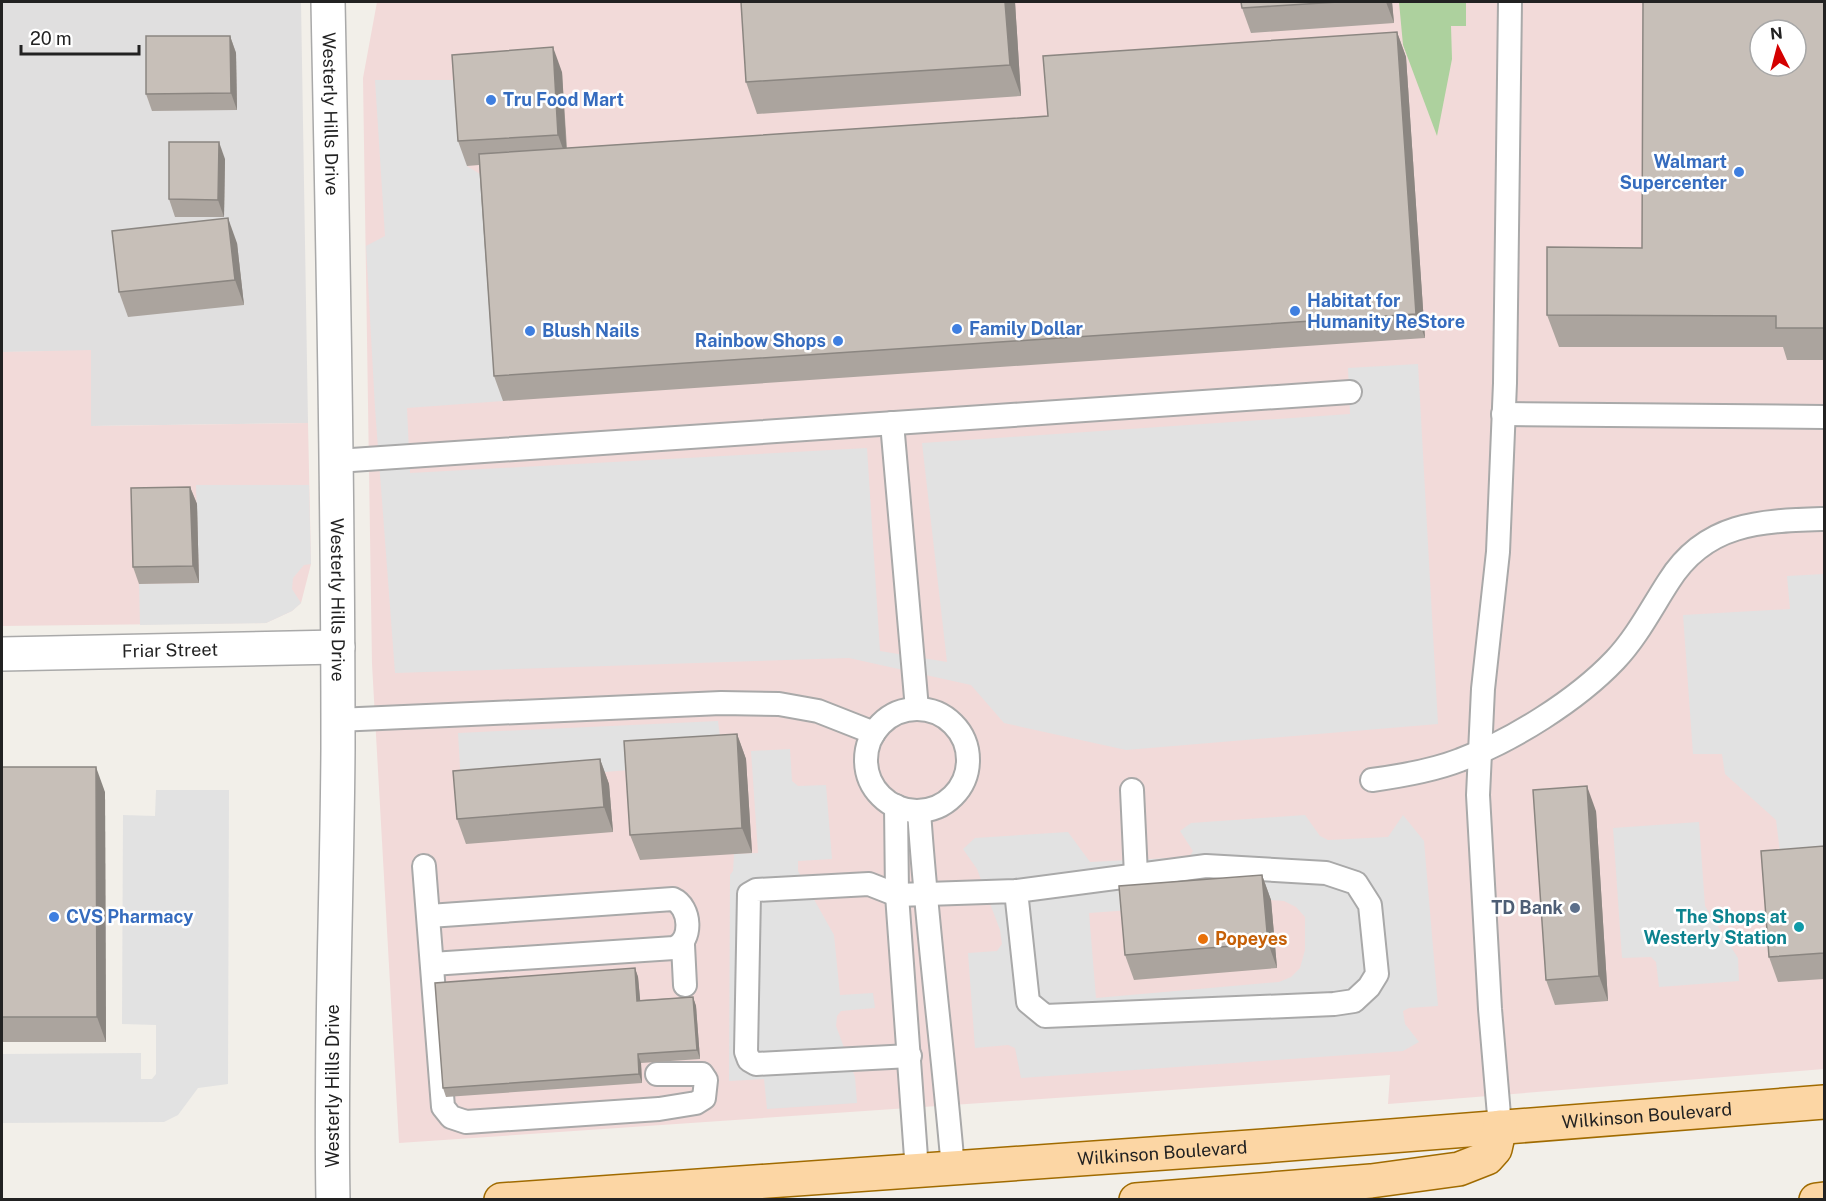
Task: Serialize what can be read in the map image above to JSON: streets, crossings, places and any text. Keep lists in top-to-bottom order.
{
  "streets": {
    "main road": ["Wilkinson Boulevard"],
    "street": ["Westerly Hills Drive", "Friar Street"]
  },
  "crossings": [
    ["Westerly Hills Drive", "Friar Street"]
  ],
  "places": [
    "Tru Food Mart",
    "Walmart Supercenter",
    "Habitat for Humanity ReStore",
    "Family Dollar",
    "Blush Nails",
    "Rainbow Shops",
    "TD Bank",
    "CVS Pharmacy",
    "The Shops at Westerly Station",
    "Popeyes"
  ],
  "scale_bar": "20 m",
  "north": "top"
}
